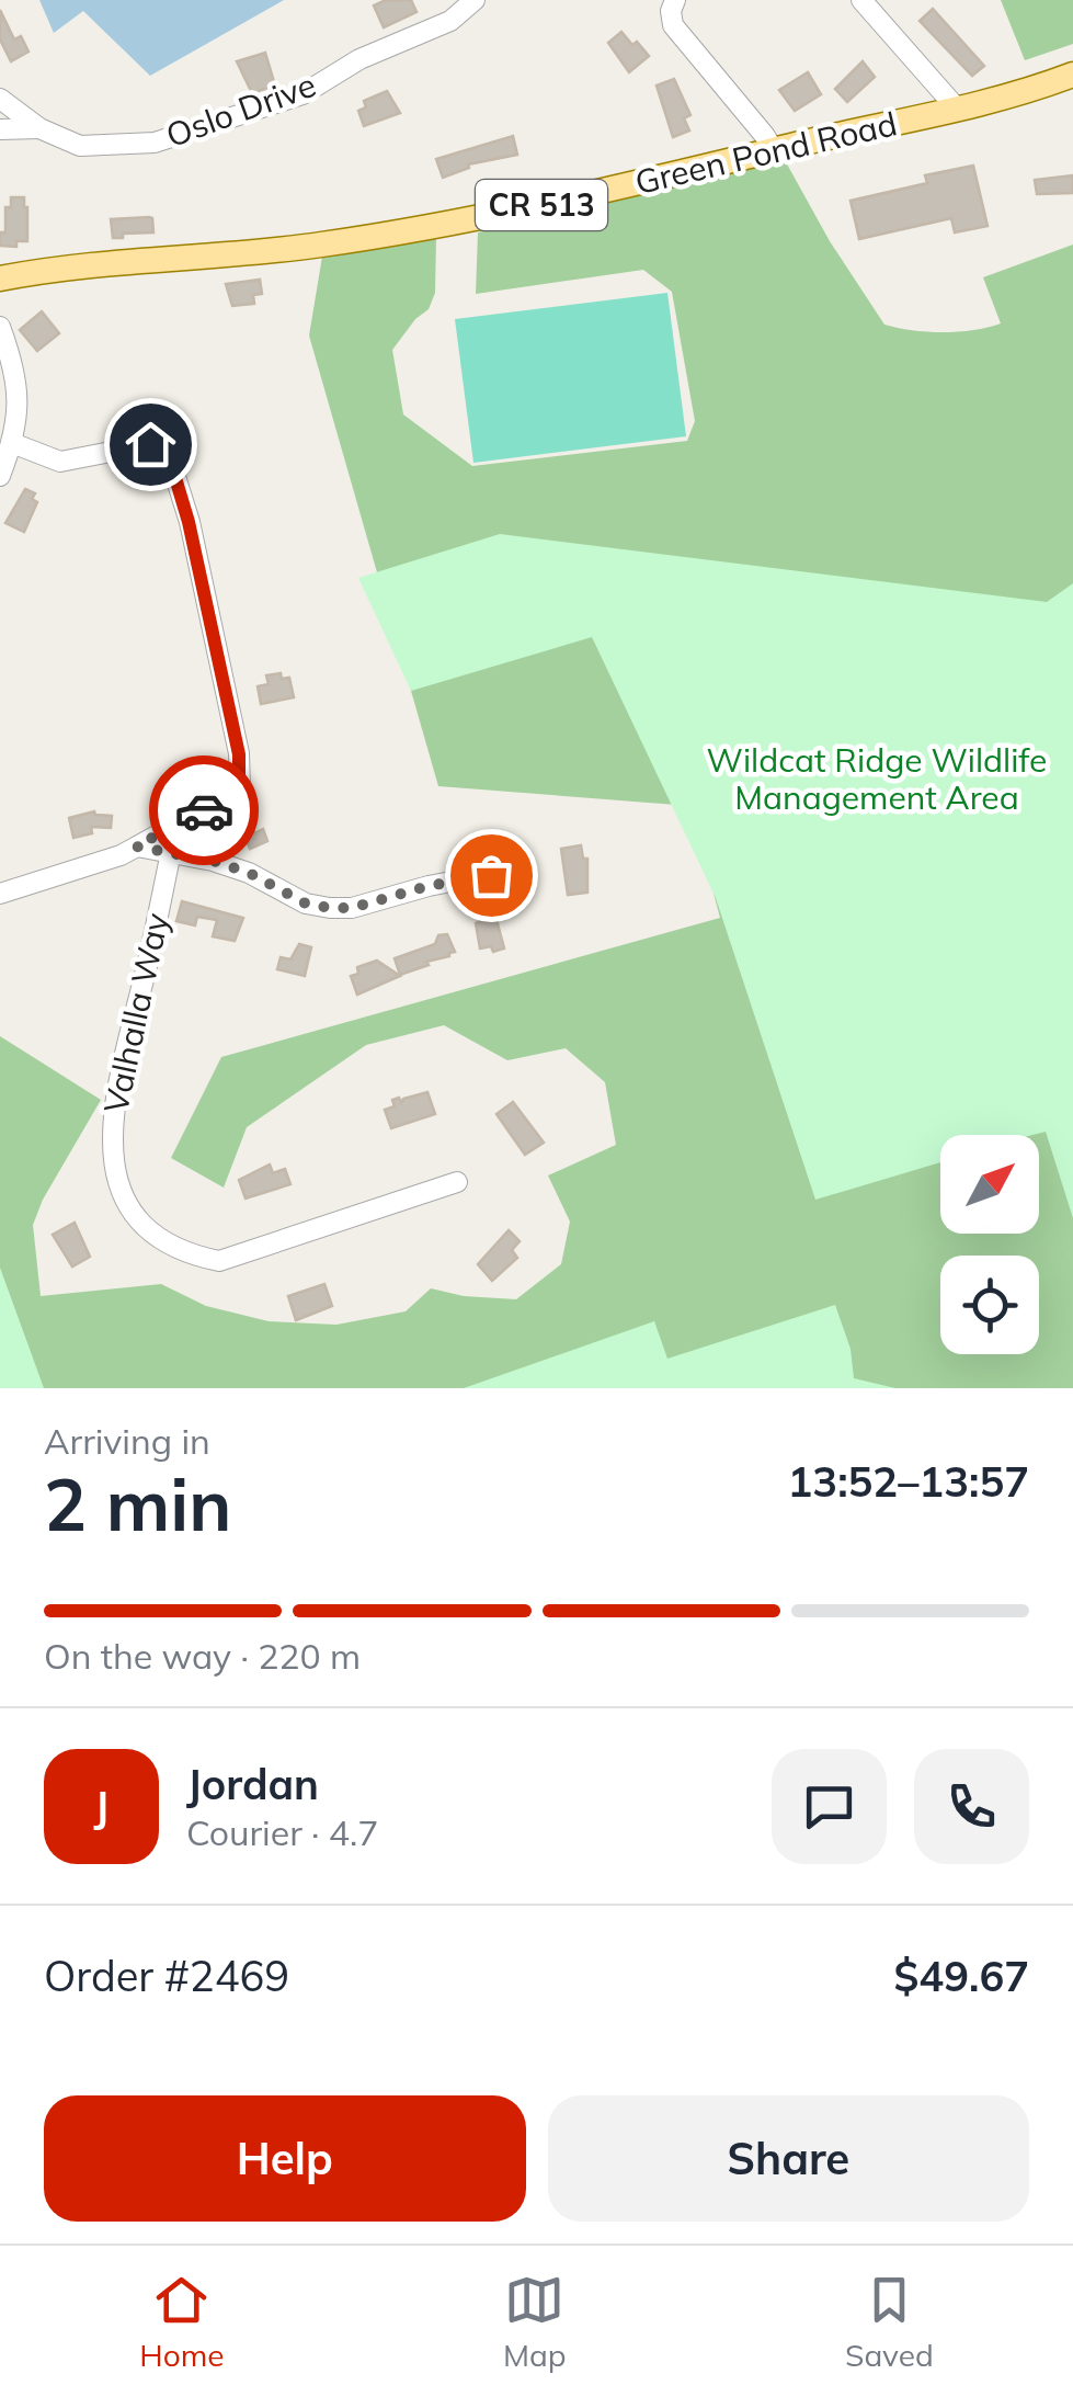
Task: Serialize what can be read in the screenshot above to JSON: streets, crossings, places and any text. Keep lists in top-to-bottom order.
{
  "streets": {
    "main road": ["Green Pond Road", "CR 513"],
    "street": ["Oslo Drive", "Valhalla Way"]
  },
  "parks": ["Wildcat Ridge Wildlife Management Area"],
  "north": "top right",
  "page": {
    "heading": ["2 min", "Arriving in", "13:52–13:57"],
    "panel": [
      "Jordan",
      "Courier · 4.7",
      "Order #2469",
      "$49.67"
    ],
    "bar": "On the way · 220 m",
    "round": "J",
    "buttons": ["Help", "Share"],
    "tabs": ["Home", "Map", "Saved"]
  }
}
